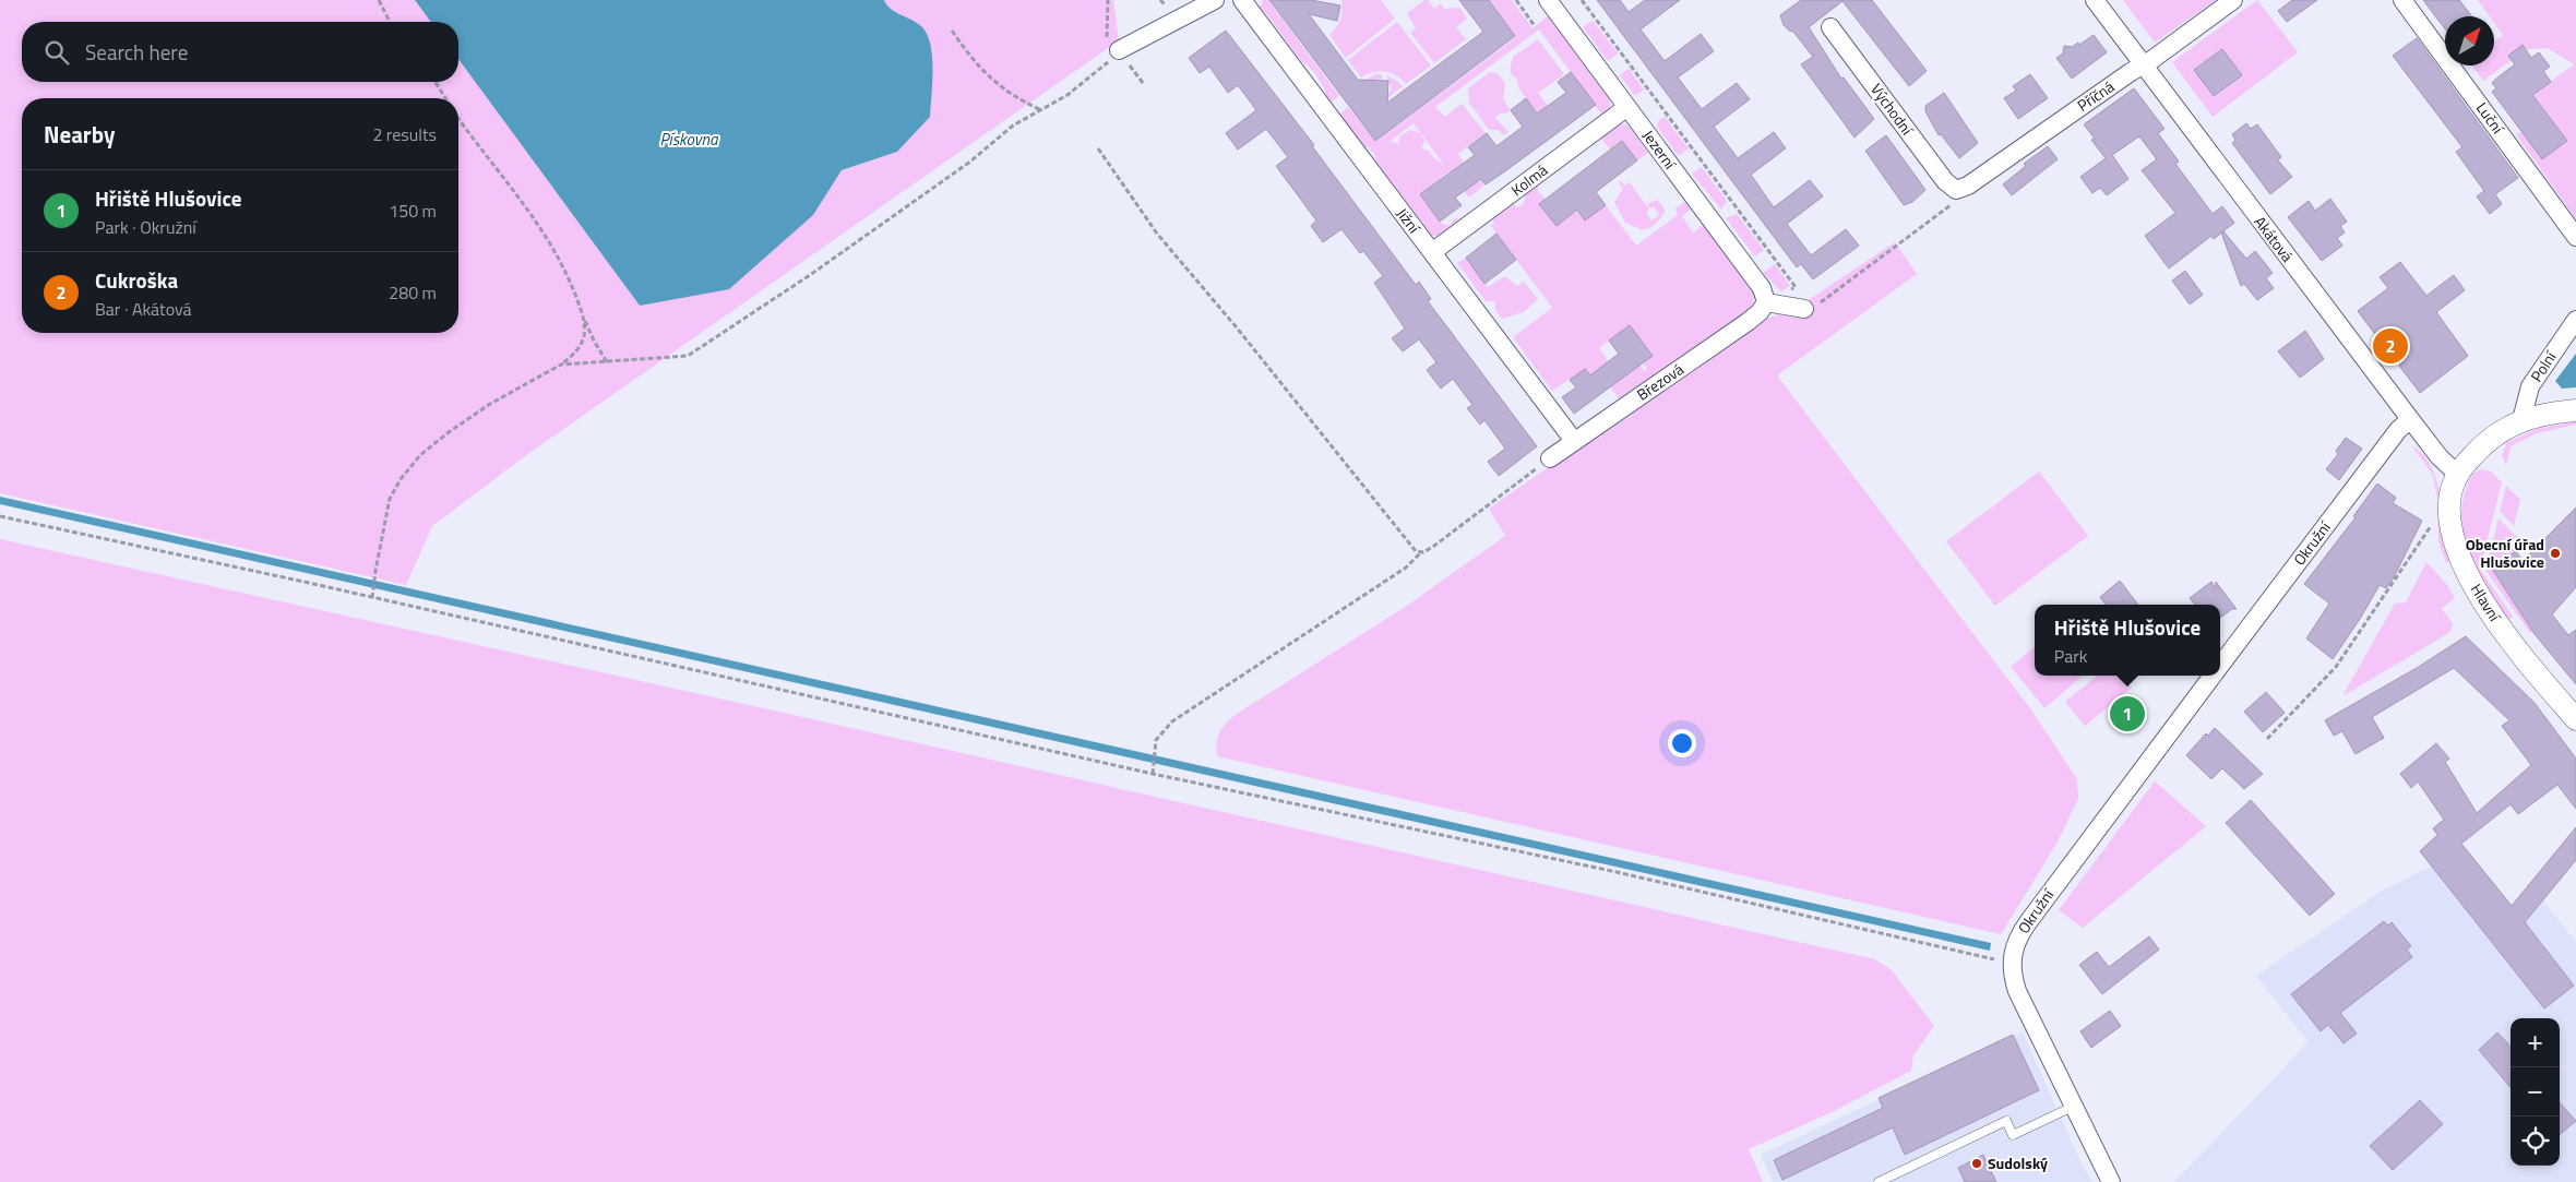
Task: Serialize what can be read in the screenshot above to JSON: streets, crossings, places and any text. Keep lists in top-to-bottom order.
{
  "streets": {
    "street": [
      "Příčná",
      "Východní",
      "Luční",
      "Jezerní",
      "Kolmá",
      "Jižní",
      "Akátová",
      "Polní",
      "Březová",
      "Okružní",
      "Hlavní"
    ]
  },
  "crossings": [
    ["Příčná", "Východní"],
    ["Příčná", "Akátová"],
    ["Jezerní", "Kolmá"],
    ["Jezerní", "Březová"],
    ["Kolmá", "Jižní"],
    ["Jižní", "Březová"],
    ["Akátová", "Okružní"],
    ["Akátová", "Hlavní"],
    ["Polní", "Hlavní"]
  ],
  "water": ["Pískovna"],
  "places": ["Obecní úřad Hlušovice", "Sudolský"],
  "north": "top right",
  "page": {
    "search": "Search here",
    "heading": ["Nearby", "2 results"],
    "list": [
      {
        "mark": "1",
        "name": "Hřiště Hlušovice",
        "note": "Park · Okružní",
        "value": "150 m"
      },
      {
        "mark": "2",
        "name": "Cukroška",
        "note": "Bar · Akátová",
        "value": "280 m"
      }
    ],
    "pins": ["2", "1"],
    "popup": ["Hřiště Hlušovice", "Park"],
    "map_buttons": ["+", "−"]
  }
}
